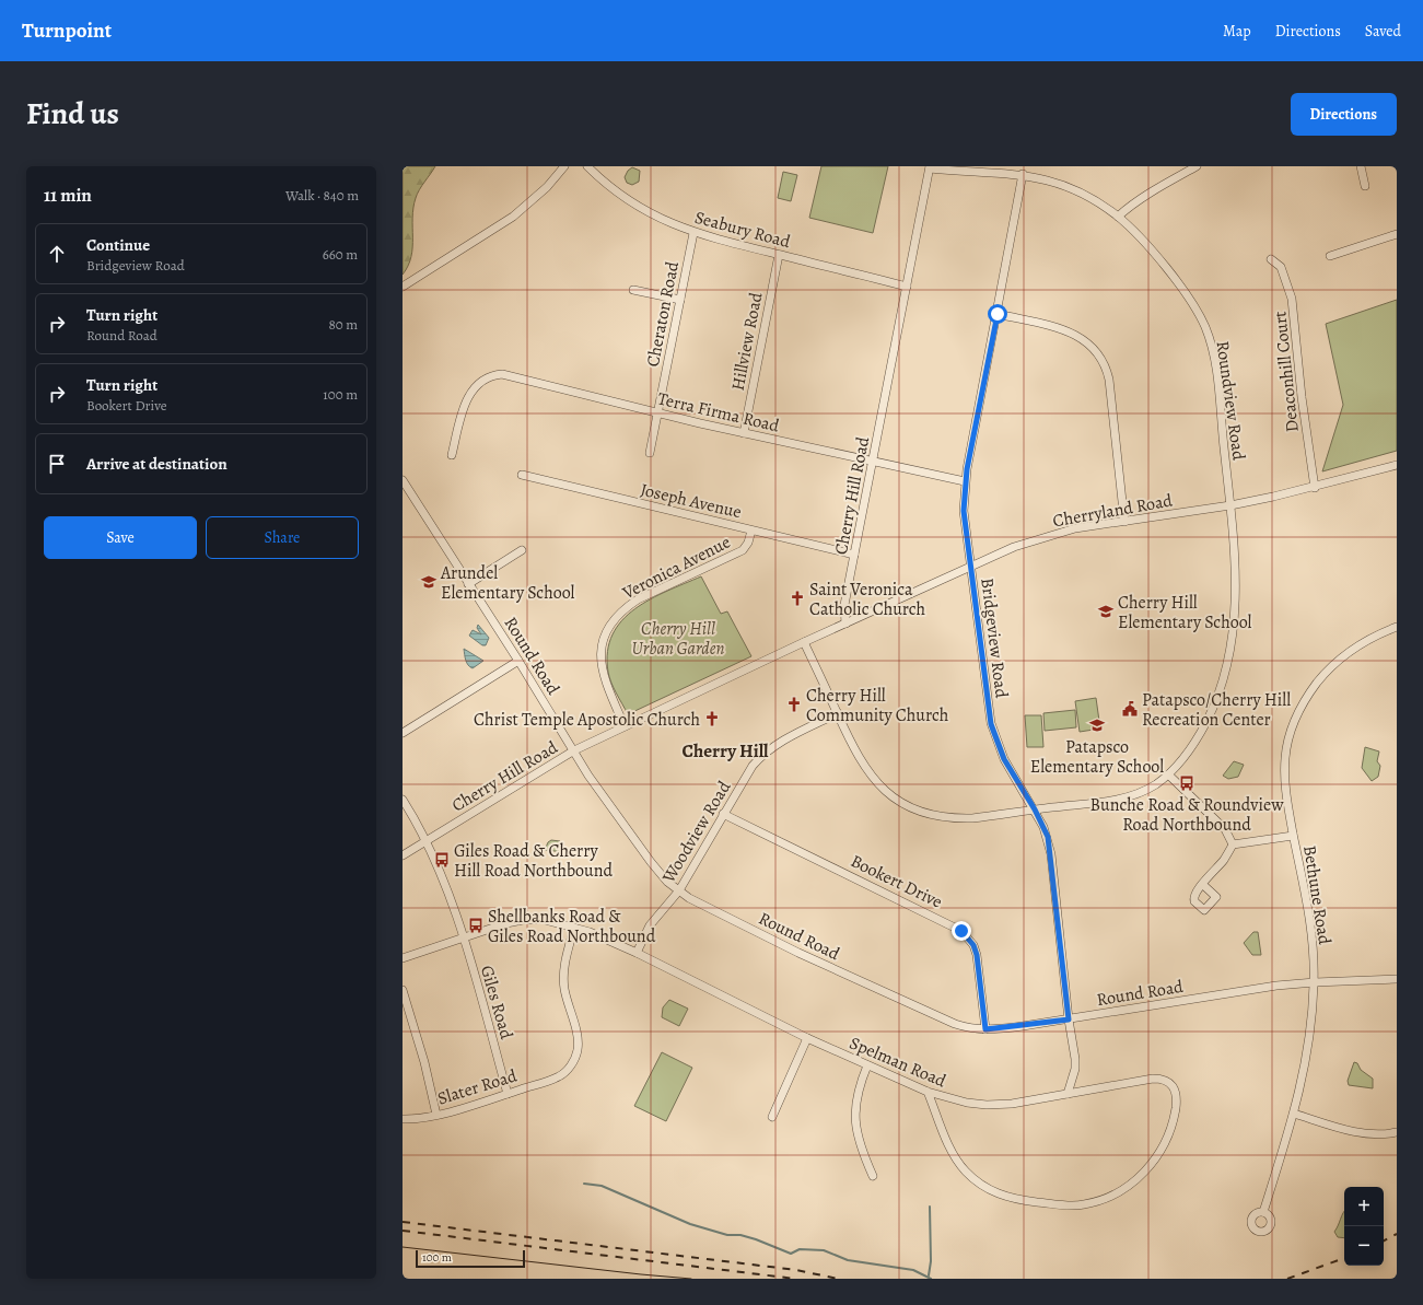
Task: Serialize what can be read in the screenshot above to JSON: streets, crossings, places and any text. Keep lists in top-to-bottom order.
{
  "streets": {
    "street": [
      "Seabury Road",
      "Cheraton Road",
      "Hillview Road",
      "Deaconhill Court",
      "Roundview Road",
      "Terra Firma Road",
      "Cherry Hill Road",
      "Joseph Avenue",
      "Cherryland Road",
      "Veronica Avenue",
      "Bridgeview Road",
      "Round Road",
      "Woodview Road",
      "Bookert Drive",
      "Bethune Road",
      "Giles Road",
      "Spelman Road",
      "Slater Road"
    ]
  },
  "crossings": [
    ["Seabury Road", "Cheraton Road"],
    ["Seabury Road", "Hillview Road"],
    ["Seabury Road", "Cherry Hill Road"],
    ["Cheraton Road", "Terra Firma Road"],
    ["Hillview Road", "Terra Firma Road"],
    ["Deaconhill Court", "Cherryland Road"],
    ["Roundview Road", "Cherry Hill Road"],
    ["Roundview Road", "Cherryland Road"],
    ["Roundview Road", "Bridgeview Road"],
    ["Roundview Road", "Woodview Road"],
    ["Terra Firma Road", "Cherry Hill Road"],
    ["Terra Firma Road", "Bridgeview Road"],
    ["Cherry Hill Road", "Joseph Avenue"],
    ["Cherry Hill Road", "Cherryland Road"],
    ["Cherry Hill Road", "Veronica Avenue"],
    ["Cherry Hill Road", "Round Road"],
    ["Cherry Hill Road", "Giles Road"],
    ["Joseph Avenue", "Veronica Avenue"],
    ["Cherryland Road", "Bridgeview Road"],
    ["Bridgeview Road", "Round Road"],
    ["Bridgeview Road", "Spelman Road"],
    ["Round Road", "Woodview Road"],
    ["Round Road", "Bookert Drive"],
    ["Round Road", "Bethune Road"],
    ["Woodview Road", "Bookert Drive"],
    ["Woodview Road", "Spelman Road"],
    ["Giles Road", "Spelman Road"],
    ["Giles Road", "Slater Road"],
    ["Spelman Road", "Slater Road"]
  ],
  "districts": ["Cherry Hill"],
  "parks": ["Cherry Hill Urban Garden"],
  "places": {
    "school or university": ["Arundel Elementary School", "Cherry Hill Elementary School", "Patapsco Elementary School"],
    "church": ["Saint Veronica Catholic Church", "Cherry Hill Community Church", "Christ Temple Apostolic Church"],
    "public building": ["Patapsco/Cherry Hill Recreation Center"],
    "bus stop": ["Bunche Road & Roundview Road Northbound", "Giles Road & Cherry Hill Road Northbound", "Shellbanks Road & Giles Road Northbound"]
  },
  "scale_bar": "100 m",
  "page": {
    "header": "Turnpoint",
    "nav": ["Map", "Directions", "Saved"],
    "title": "Find us",
    "buttons": [
      "Directions",
      ["Save", "Share"]
    ],
    "heading": ["11 min", "Walk · 840 m"],
    "list": [
      ["Continue", "Bridgeview Road", "660 m"],
      ["Turn right", "Round Road", "80 m"],
      ["Turn right", "Bookert Drive", "100 m"],
      "Arrive at destination"
    ],
    "map_buttons": ["+", "−"],
    "scale": "100 m"
  }
}
